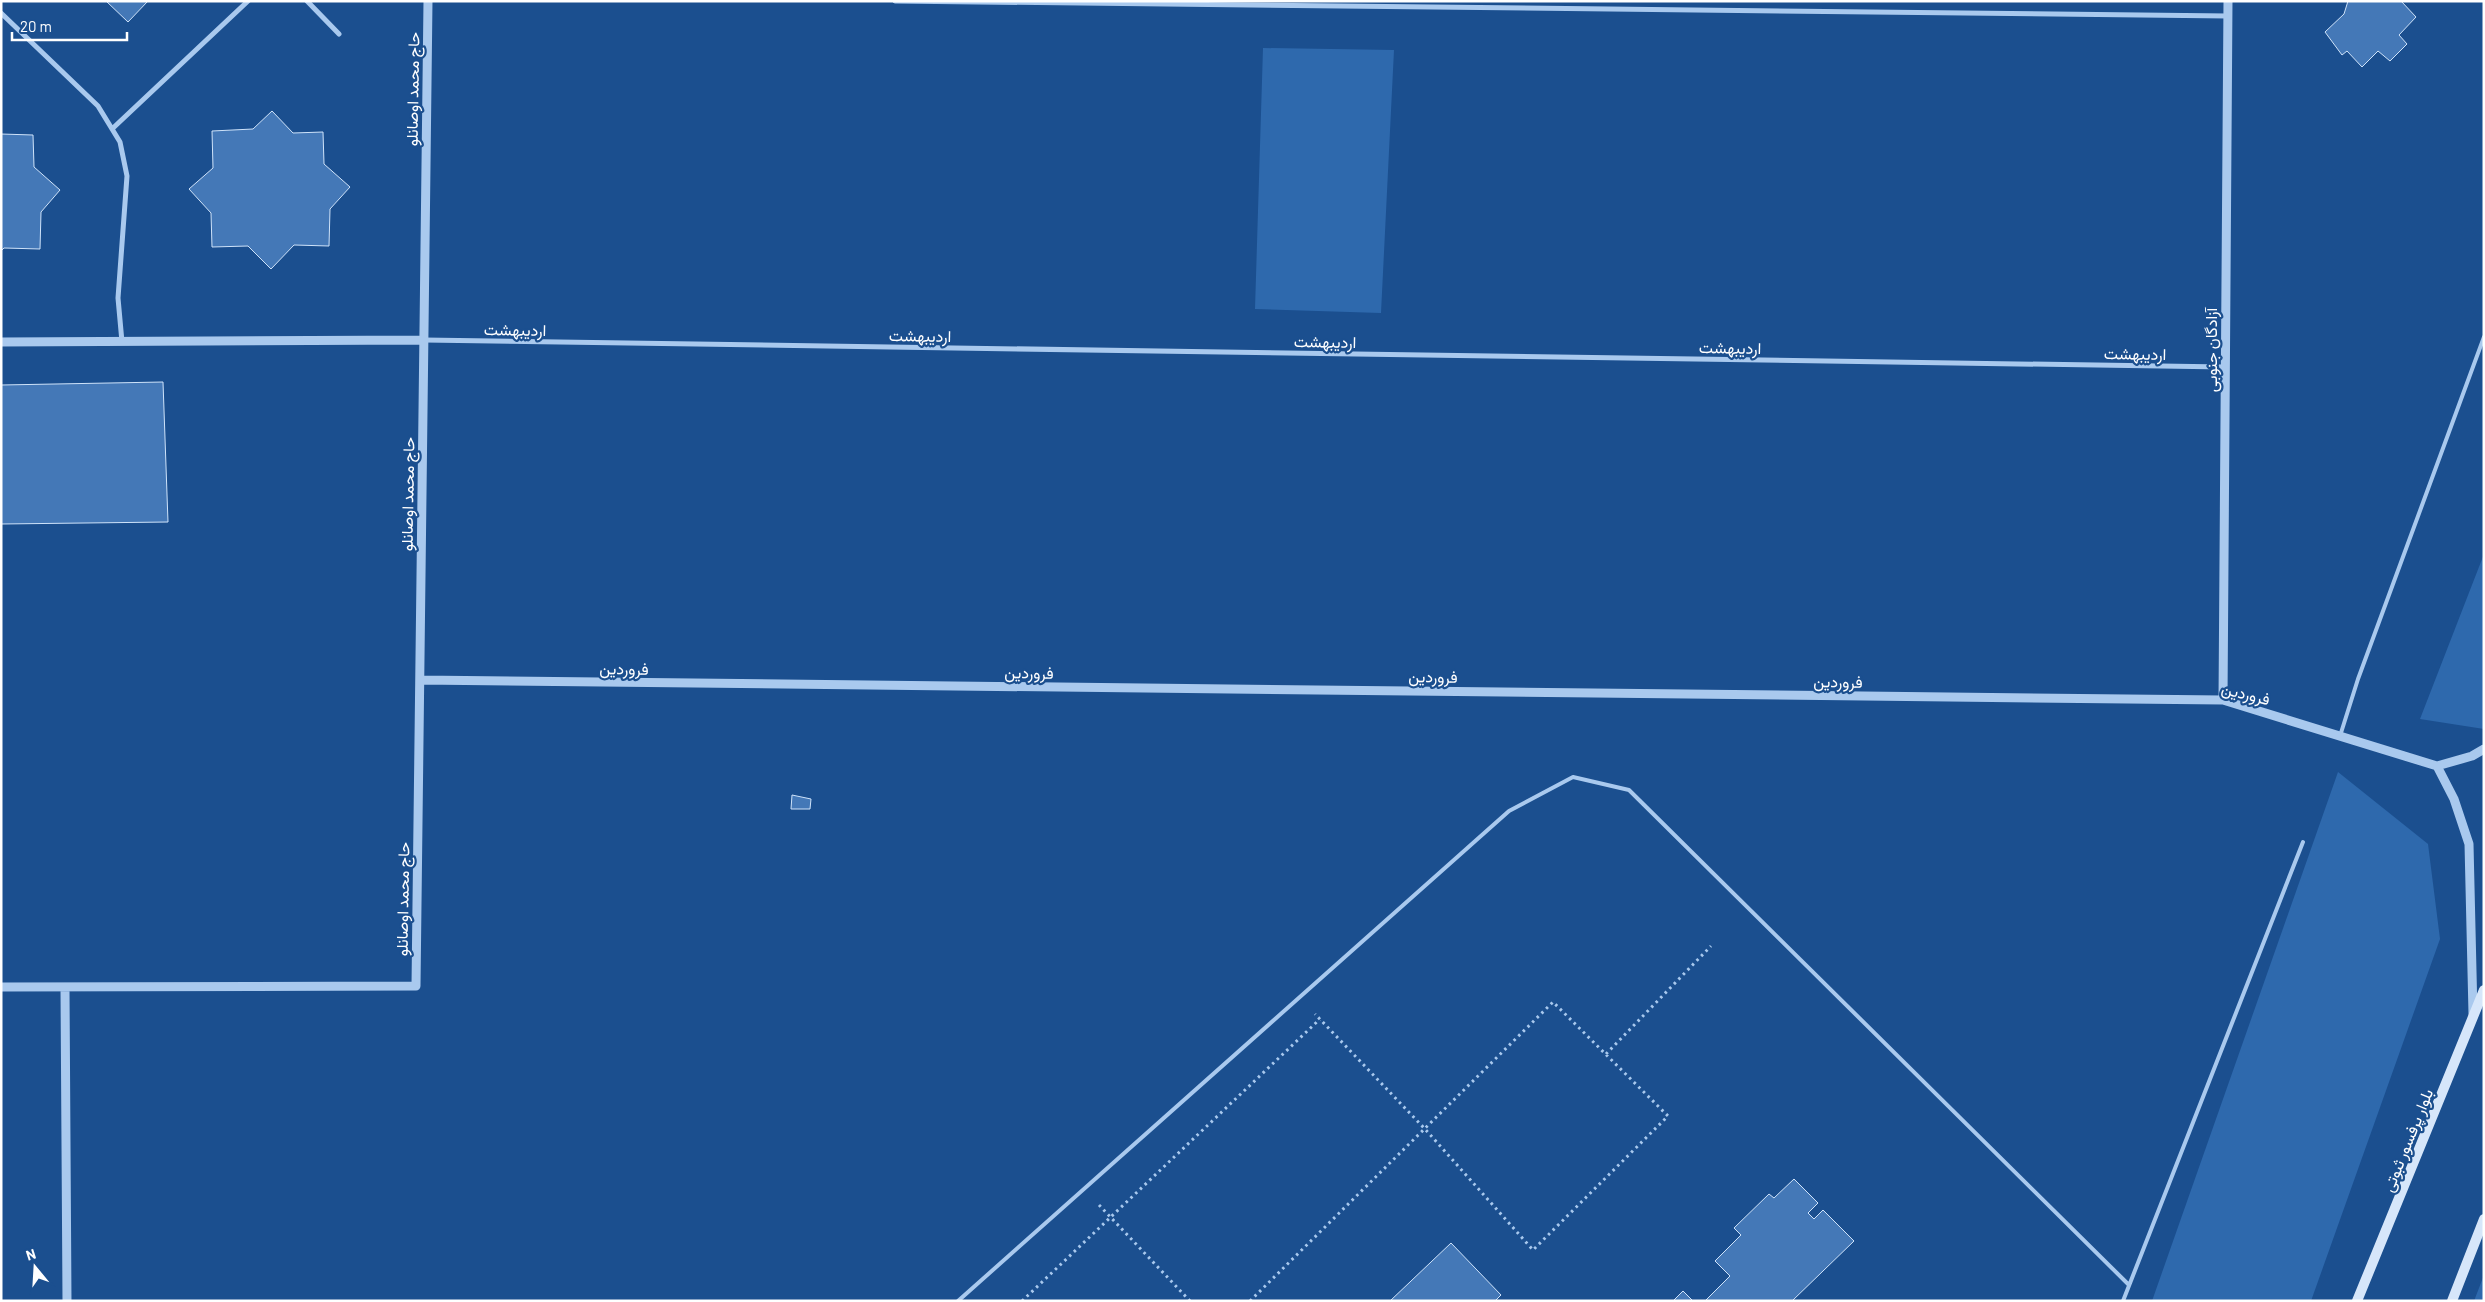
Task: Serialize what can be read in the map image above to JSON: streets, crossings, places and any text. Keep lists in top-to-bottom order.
{
  "streets": {
    "main road": ["بلوار پرفسور ثبوتی"],
    "street": [
      "حاج محمد اوصانلو",
      "اردیبهشت",
      "آزادگان جنوبی",
      "فروردین"
    ]
  },
  "crossings": [
    ["حاج محمد اوصانلو", "اردیبهشت"],
    ["حاج محمد اوصانلو", "فروردین"],
    ["اردیبهشت", "آزادگان جنوبی"],
    ["آزادگان جنوبی", "فروردین"]
  ],
  "scale_bar": "20 m",
  "north": "top"
}
